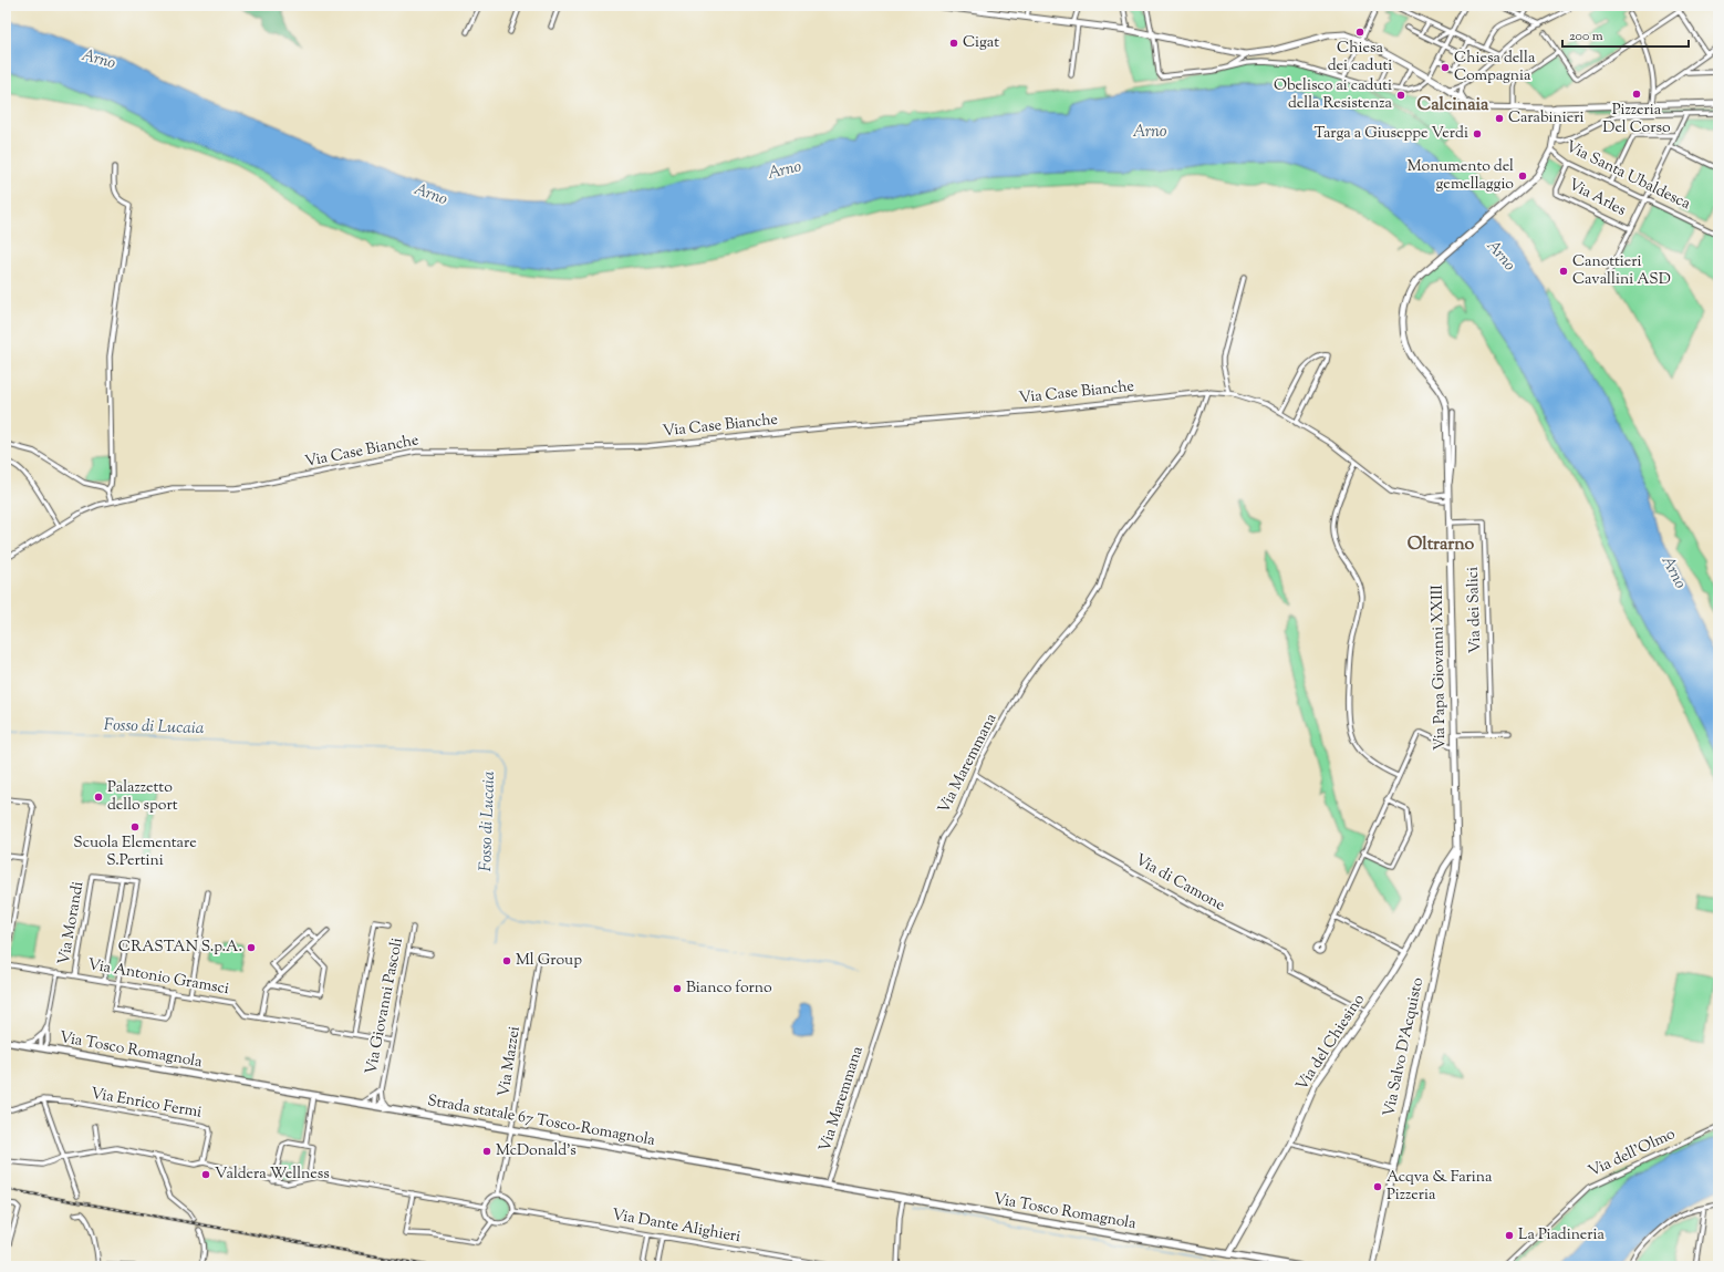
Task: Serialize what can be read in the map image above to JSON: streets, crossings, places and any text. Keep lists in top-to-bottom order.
{
  "streets": {
    "main road": [
      "Via Papa Giovanni XXIII",
      "Via del Chiesino",
      "Via Salvo D'Acquisto",
      "Via Tosco Romagnola",
      "Strada statale 67 Tosco-Romagnola"
    ],
    "street": [
      "Via Santa Ubaldesca",
      "Via Arles",
      "Via Case Bianche",
      "Via dei Salici",
      "Via Maremmana",
      "Via di Camone",
      "Via Morandi",
      "Via Antonio Gramsci",
      "Via Giovanni Pascoli",
      "Via Mazzei",
      "Via Enrico Fermi",
      "Via dell'Olmo",
      "Via Dante Alighieri"
    ]
  },
  "crossings": [
    ["Via Santa Ubaldesca", "Via Arles"],
    ["Via Santa Ubaldesca", "Via Papa Giovanni XXIII"],
    ["Via Case Bianche", "Via Papa Giovanni XXIII"],
    ["Via Case Bianche", "Via Maremmana"],
    ["Via dei Salici", "Via Papa Giovanni XXIII"],
    ["Via Papa Giovanni XXIII", "Via del Chiesino"],
    ["Via Papa Giovanni XXIII", "Via Salvo D'Acquisto"],
    ["Via Maremmana", "Via di Camone"],
    ["Via Maremmana", "Via Tosco Romagnola"],
    ["Via Maremmana", "Strada statale 67 Tosco-Romagnola"],
    ["Via di Camone", "Via del Chiesino"],
    ["Via Morandi", "Via Antonio Gramsci"],
    ["Via Giovanni Pascoli", "Strada statale 67 Tosco-Romagnola"],
    ["Via del Chiesino", "Via Salvo D'Acquisto"],
    ["Via del Chiesino", "Via Tosco Romagnola"],
    ["Via Tosco Romagnola", "Strada statale 67 Tosco-Romagnola"],
    ["Via Mazzei", "Strada statale 67 Tosco-Romagnola"],
    ["Via Mazzei", "Via Dante Alighieri"]
  ],
  "districts": ["Calcinaia", "Oltrarno"],
  "water": ["Arno", "Fosso di Lucaia"],
  "places": [
    "Chiesa dei caduti",
    "Cigat",
    "Chiesa della Compagnia",
    "Pizzeria Del Corso",
    "Obelisco ai caduti della Resistenza",
    "Carabinieri",
    "Targa a Giuseppe Verdi",
    "Monumento del gemellaggio",
    "Canottieri Cavallini ASD",
    "Palazzetto dello sport",
    "Scuola Elementare S.Pertini",
    "CRASTAN S.p.A.",
    "Ml Group",
    "Bianco forno",
    "McDonald's",
    "Valdera Wellness",
    "Acqva & Farina Pizzeria",
    "La Piadineria"
  ],
  "scale_bar": "200 m"
}
